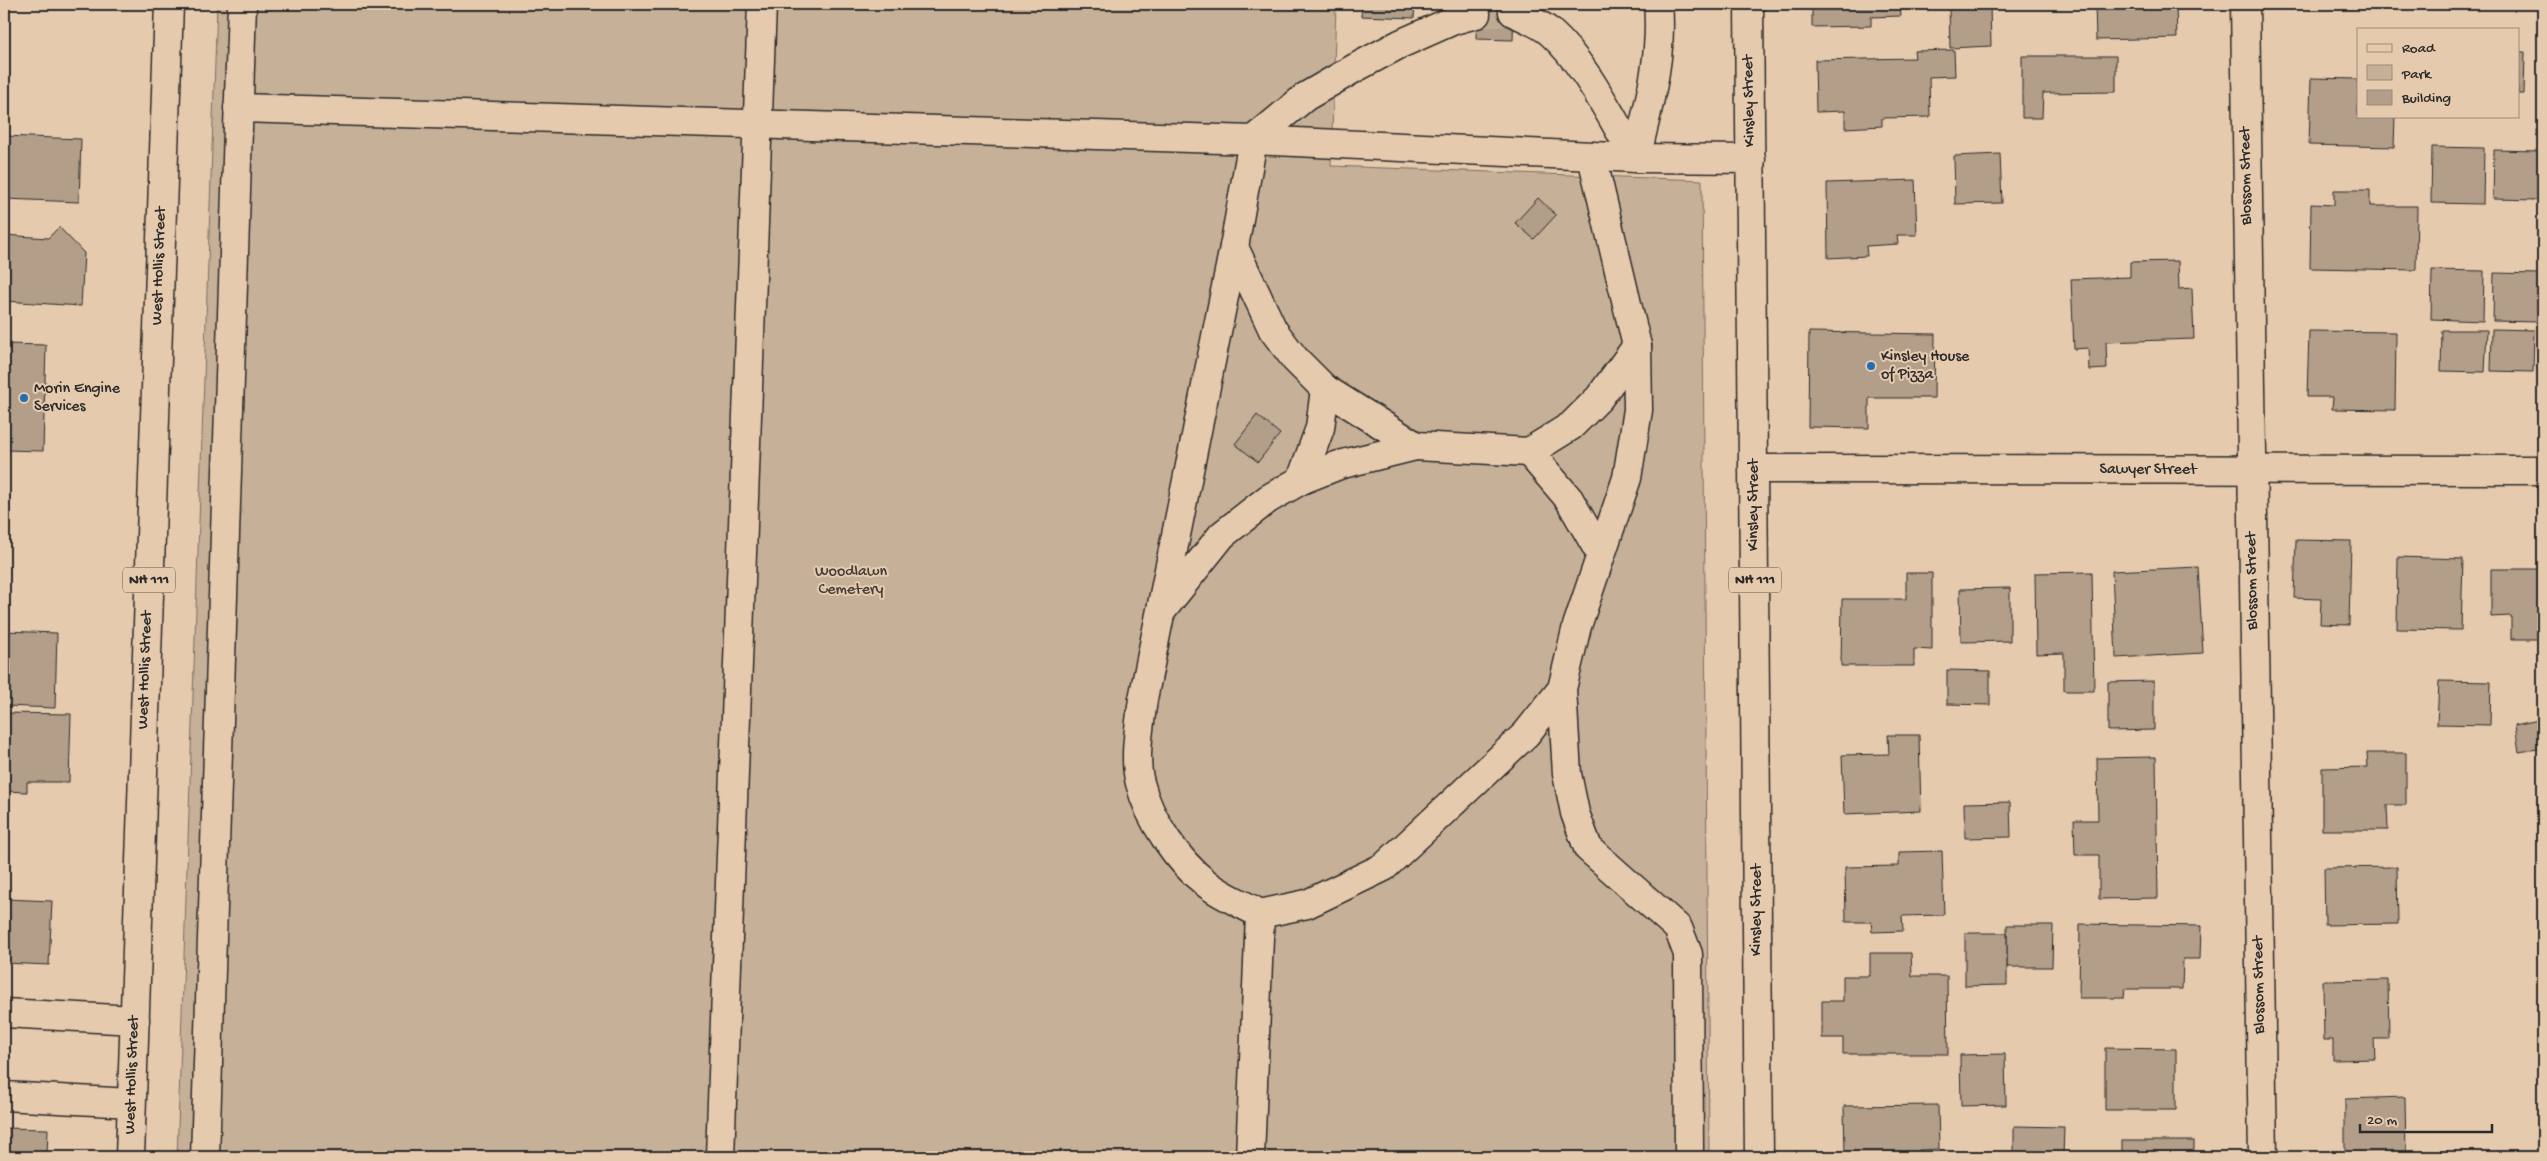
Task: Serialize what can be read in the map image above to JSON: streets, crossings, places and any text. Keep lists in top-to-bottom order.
{
  "streets": {
    "main road": [
      "Kinsley Street",
      "Blossom Street",
      "West Hollis Street",
      "Sawyer Street",
      "NH 111"
    ]
  },
  "crossings": [
    ["Kinsley Street", "Sawyer Street"],
    ["Blossom Street", "Sawyer Street"]
  ],
  "parks": ["Woodlawn Cemetery"],
  "places": ["Kinsley House of Pizza", "Morin Engine Services"],
  "legend": ["Road", "Park", "Building"],
  "scale_bar": "20 m"
}
